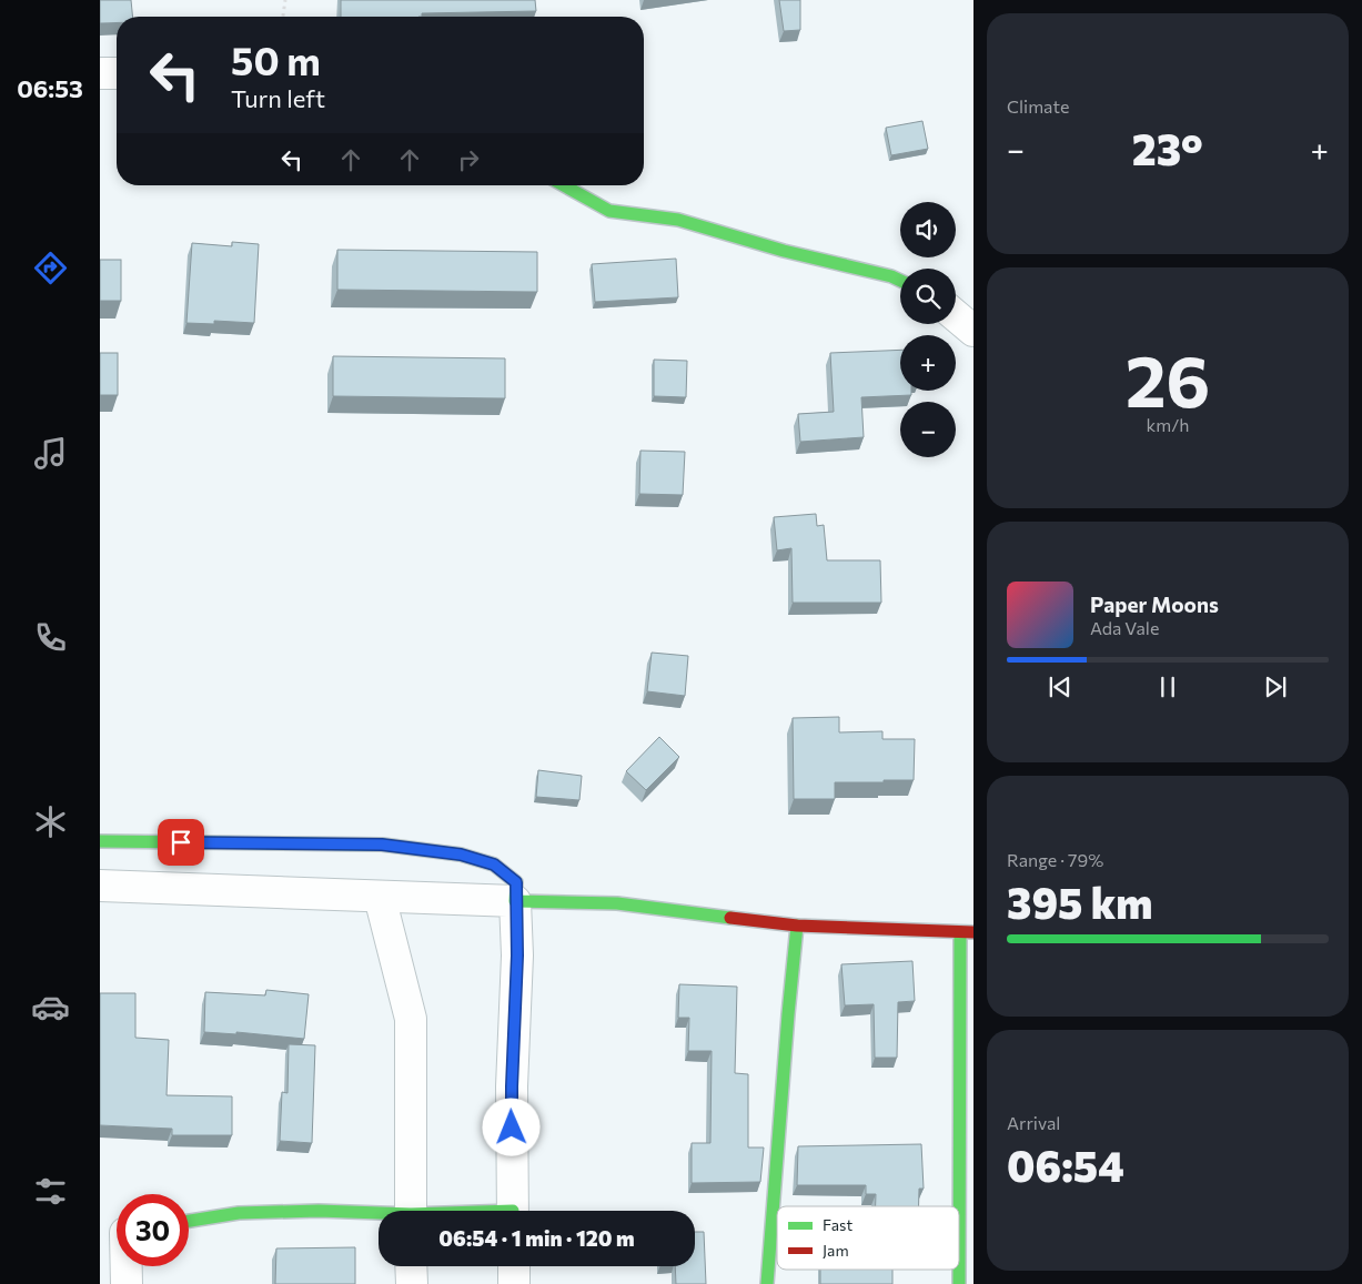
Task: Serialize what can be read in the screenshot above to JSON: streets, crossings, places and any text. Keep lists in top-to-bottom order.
{
  "legend": ["Fast", "Jam"],
  "page": {
    "tabs": "06:53",
    "tile": [
      "Climate",
      ["26", "km/h"],
      ["Range · 79%", "395 km"],
      ["Arrival", "06:54"]
    ],
    "turn": ["50 m", "Turn left"],
    "heat": ["−", "23°", "+"],
    "map_buttons": ["+", "−"],
    "song": ["Paper Moons", "Ada Vale"],
    "limit": "30",
    "trip": "06:54 · 1 min · 120 m"
  }
}
